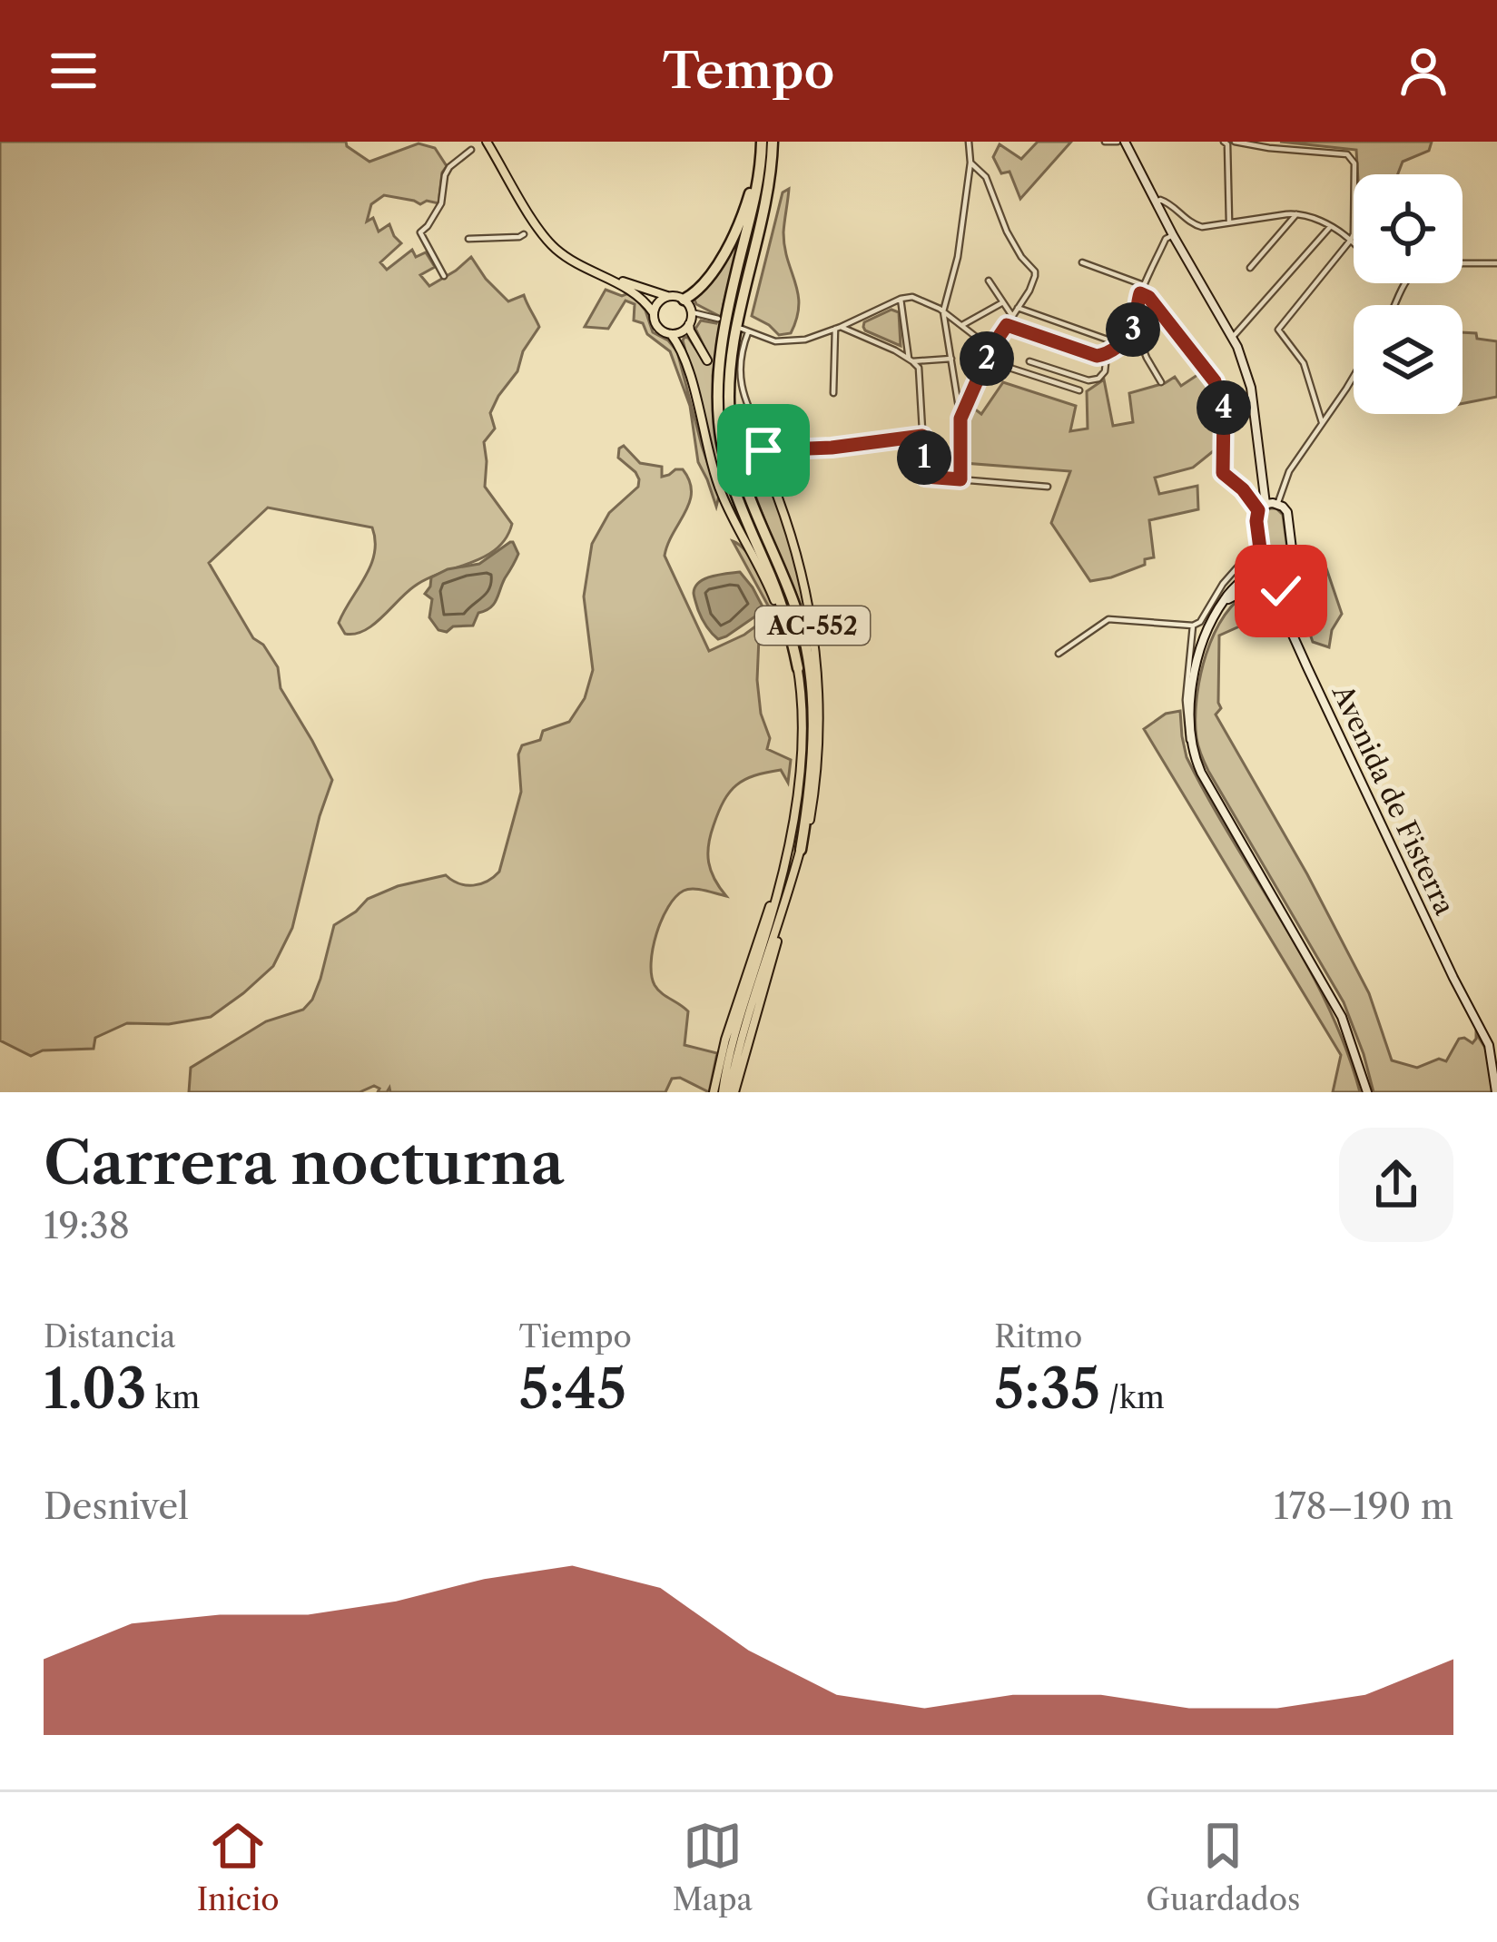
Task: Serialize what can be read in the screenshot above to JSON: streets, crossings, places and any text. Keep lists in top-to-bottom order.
{
  "streets": {
    "main road": ["AC-552", "Avenida de Fisterra"]
  },
  "page": {
    "header": "Tempo",
    "pins": [
      "3",
      "2",
      "4",
      "1"
    ],
    "heading": ["Carrera nocturna", "19:38"],
    "stats": [
      ["Distancia", "1.03 km"],
      ["Tiempo", "5:45"],
      ["Ritmo", "5:35 /km"]
    ],
    "chart": ["Desnivel", "178–190 m"],
    "tabs": ["Inicio", "Mapa", "Guardados"]
  }
}
